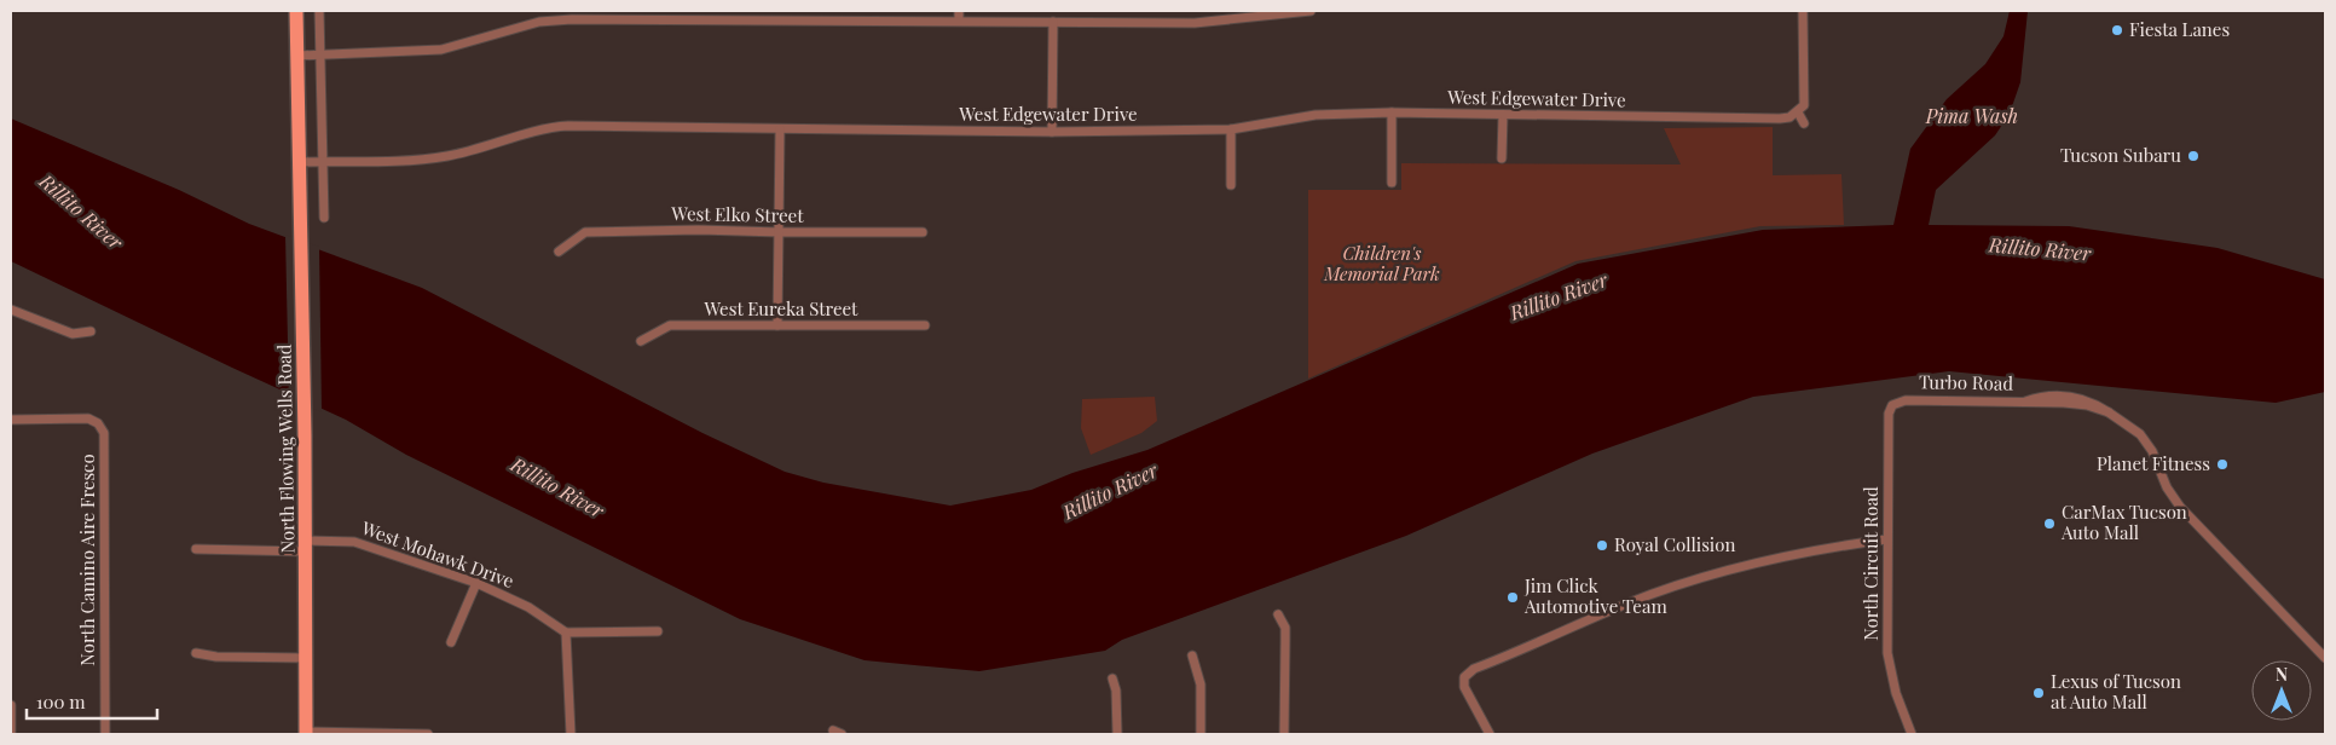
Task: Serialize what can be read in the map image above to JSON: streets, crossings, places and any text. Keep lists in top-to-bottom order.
{
  "streets": {
    "main road": ["North Flowing Wells Road"],
    "street": [
      "West Edgewater Drive",
      "West Elko Street",
      "West Eureka Street",
      "Turbo Road",
      "West Mohawk Drive",
      "North Camino Aire Fresco",
      "North Circuit Road"
    ]
  },
  "crossings": [
    ["West Edgewater Drive", "North Flowing Wells Road"],
    ["Turbo Road", "North Circuit Road"],
    ["North Flowing Wells Road", "West Mohawk Drive"]
  ],
  "water": ["Pima Wash", "Rillito River"],
  "parks": ["Children's Memorial Park"],
  "places": [
    "Fiesta Lanes",
    "Tucson Subaru",
    "Planet Fitness",
    "CarMax Tucson Auto Mall",
    "Royal Collision",
    "Jim Click Automotive Team",
    "Lexus of Tucson at Auto Mall"
  ],
  "scale_bar": "100 m",
  "north": "top"
}
